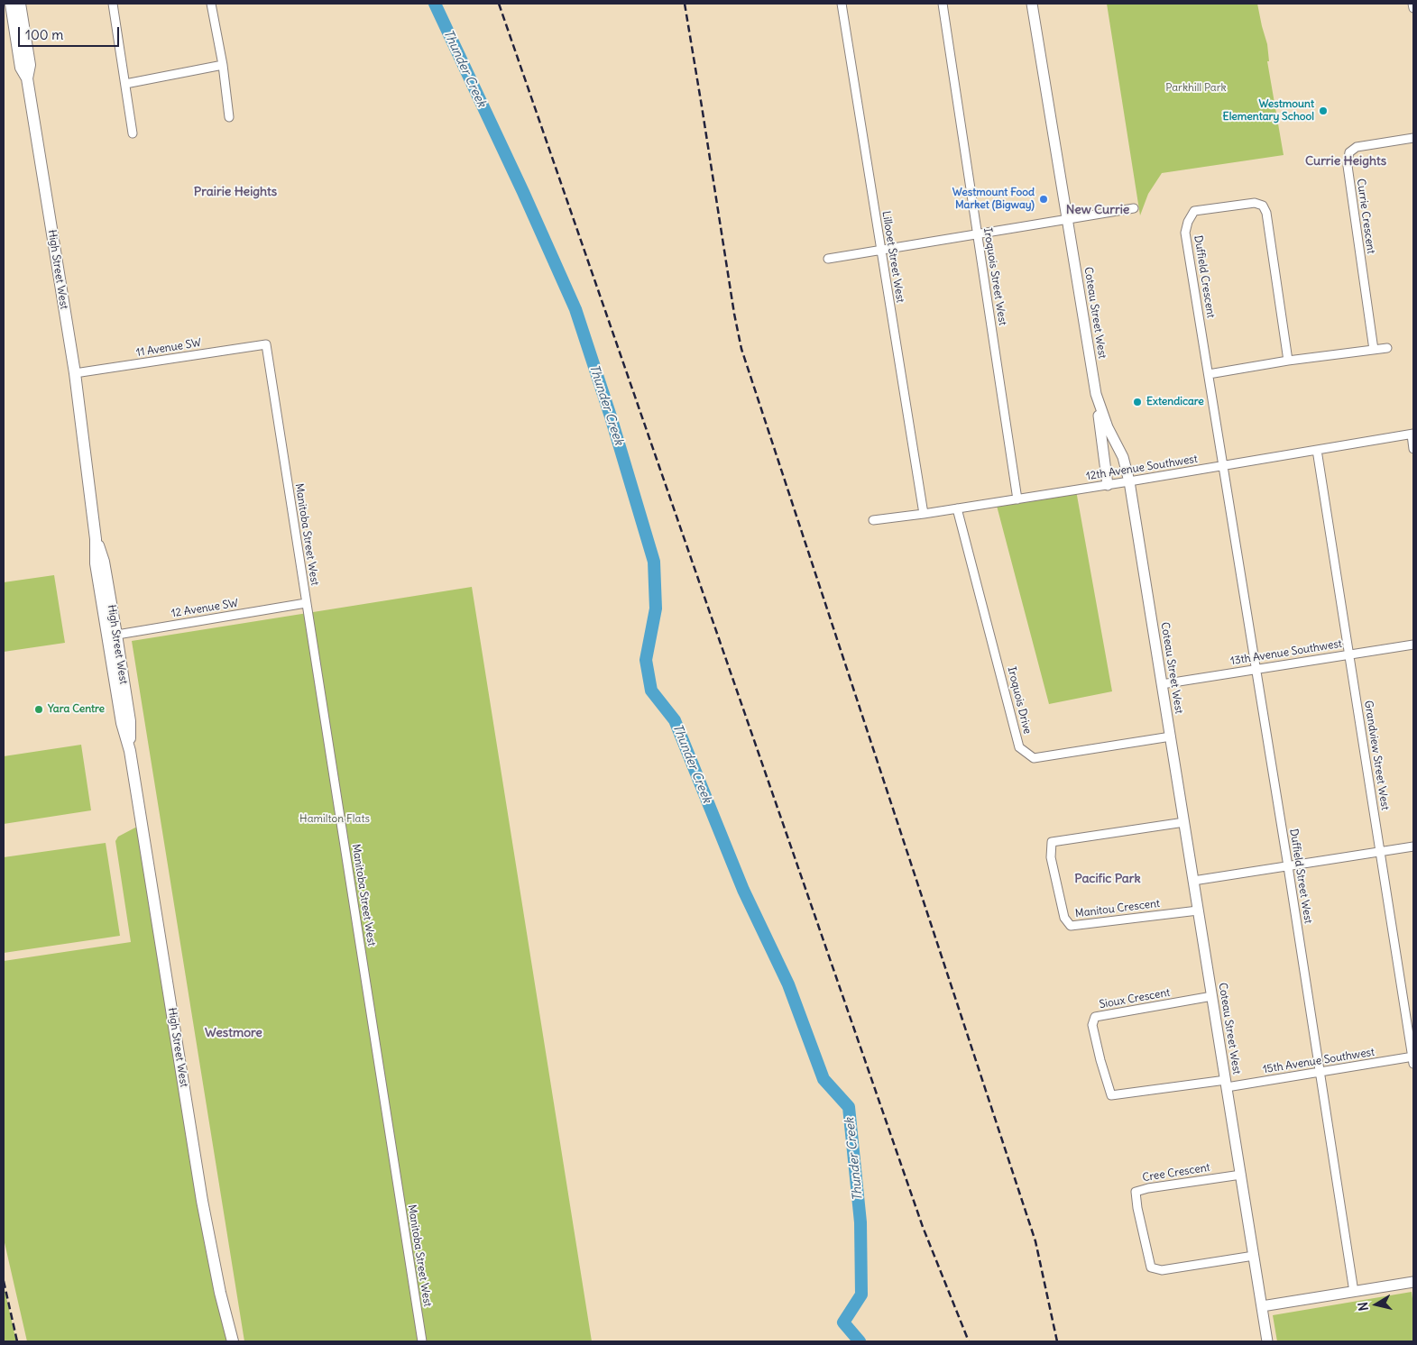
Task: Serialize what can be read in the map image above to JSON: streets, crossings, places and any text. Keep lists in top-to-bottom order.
{
  "streets": {
    "main road": ["High Street West"],
    "street": [
      "Currie Crescent",
      "Lillooet Street West",
      "Iroquois Street West",
      "Duffield Crescent",
      "Coteau Street West",
      "11 Avenue SW",
      "12th Avenue Southwest",
      "Manitoba Street West",
      "12 Avenue SW",
      "13th Avenue Southwest",
      "Iroquois Drive",
      "Grandview Street West",
      "Duffield Street West",
      "Manitou Crescent",
      "Sioux Crescent",
      "15th Avenue Southwest",
      "Cree Crescent"
    ]
  },
  "crossings": [
    ["Lillooet Street West", "12th Avenue Southwest"],
    ["High Street West", "11 Avenue SW"],
    ["High Street West", "12 Avenue SW"],
    ["Iroquois Street West", "12th Avenue Southwest"],
    ["Duffield Crescent", "12th Avenue Southwest"],
    ["Duffield Crescent", "Duffield Street West"],
    ["Coteau Street West", "12th Avenue Southwest"],
    ["Coteau Street West", "13th Avenue Southwest"],
    ["Coteau Street West", "Iroquois Drive"],
    ["Coteau Street West", "Manitou Crescent"],
    ["Coteau Street West", "Sioux Crescent"],
    ["Coteau Street West", "15th Avenue Southwest"],
    ["Coteau Street West", "Cree Crescent"],
    ["11 Avenue SW", "Manitoba Street West"],
    ["12th Avenue Southwest", "Iroquois Drive"],
    ["12th Avenue Southwest", "Grandview Street West"],
    ["12th Avenue Southwest", "Duffield Street West"],
    ["Manitoba Street West", "12 Avenue SW"],
    ["13th Avenue Southwest", "Grandview Street West"],
    ["13th Avenue Southwest", "Duffield Street West"],
    ["Grandview Street West", "15th Avenue Southwest"],
    ["Duffield Street West", "15th Avenue Southwest"],
    ["Sioux Crescent", "15th Avenue Southwest"]
  ],
  "districts": [
    "Currie Heights",
    "Prairie Heights",
    "New Currie",
    "Pacific Park",
    "Westmore"
  ],
  "water": ["Thunder Creek"],
  "parks": ["Parkhill Park", "Hamilton Flats"],
  "places": [
    "Westmount Elementary School",
    "Westmount Food Market (Bigway)",
    "Extendicare",
    "Yara Centre"
  ],
  "scale_bar": "100 m",
  "north": "left"
}
